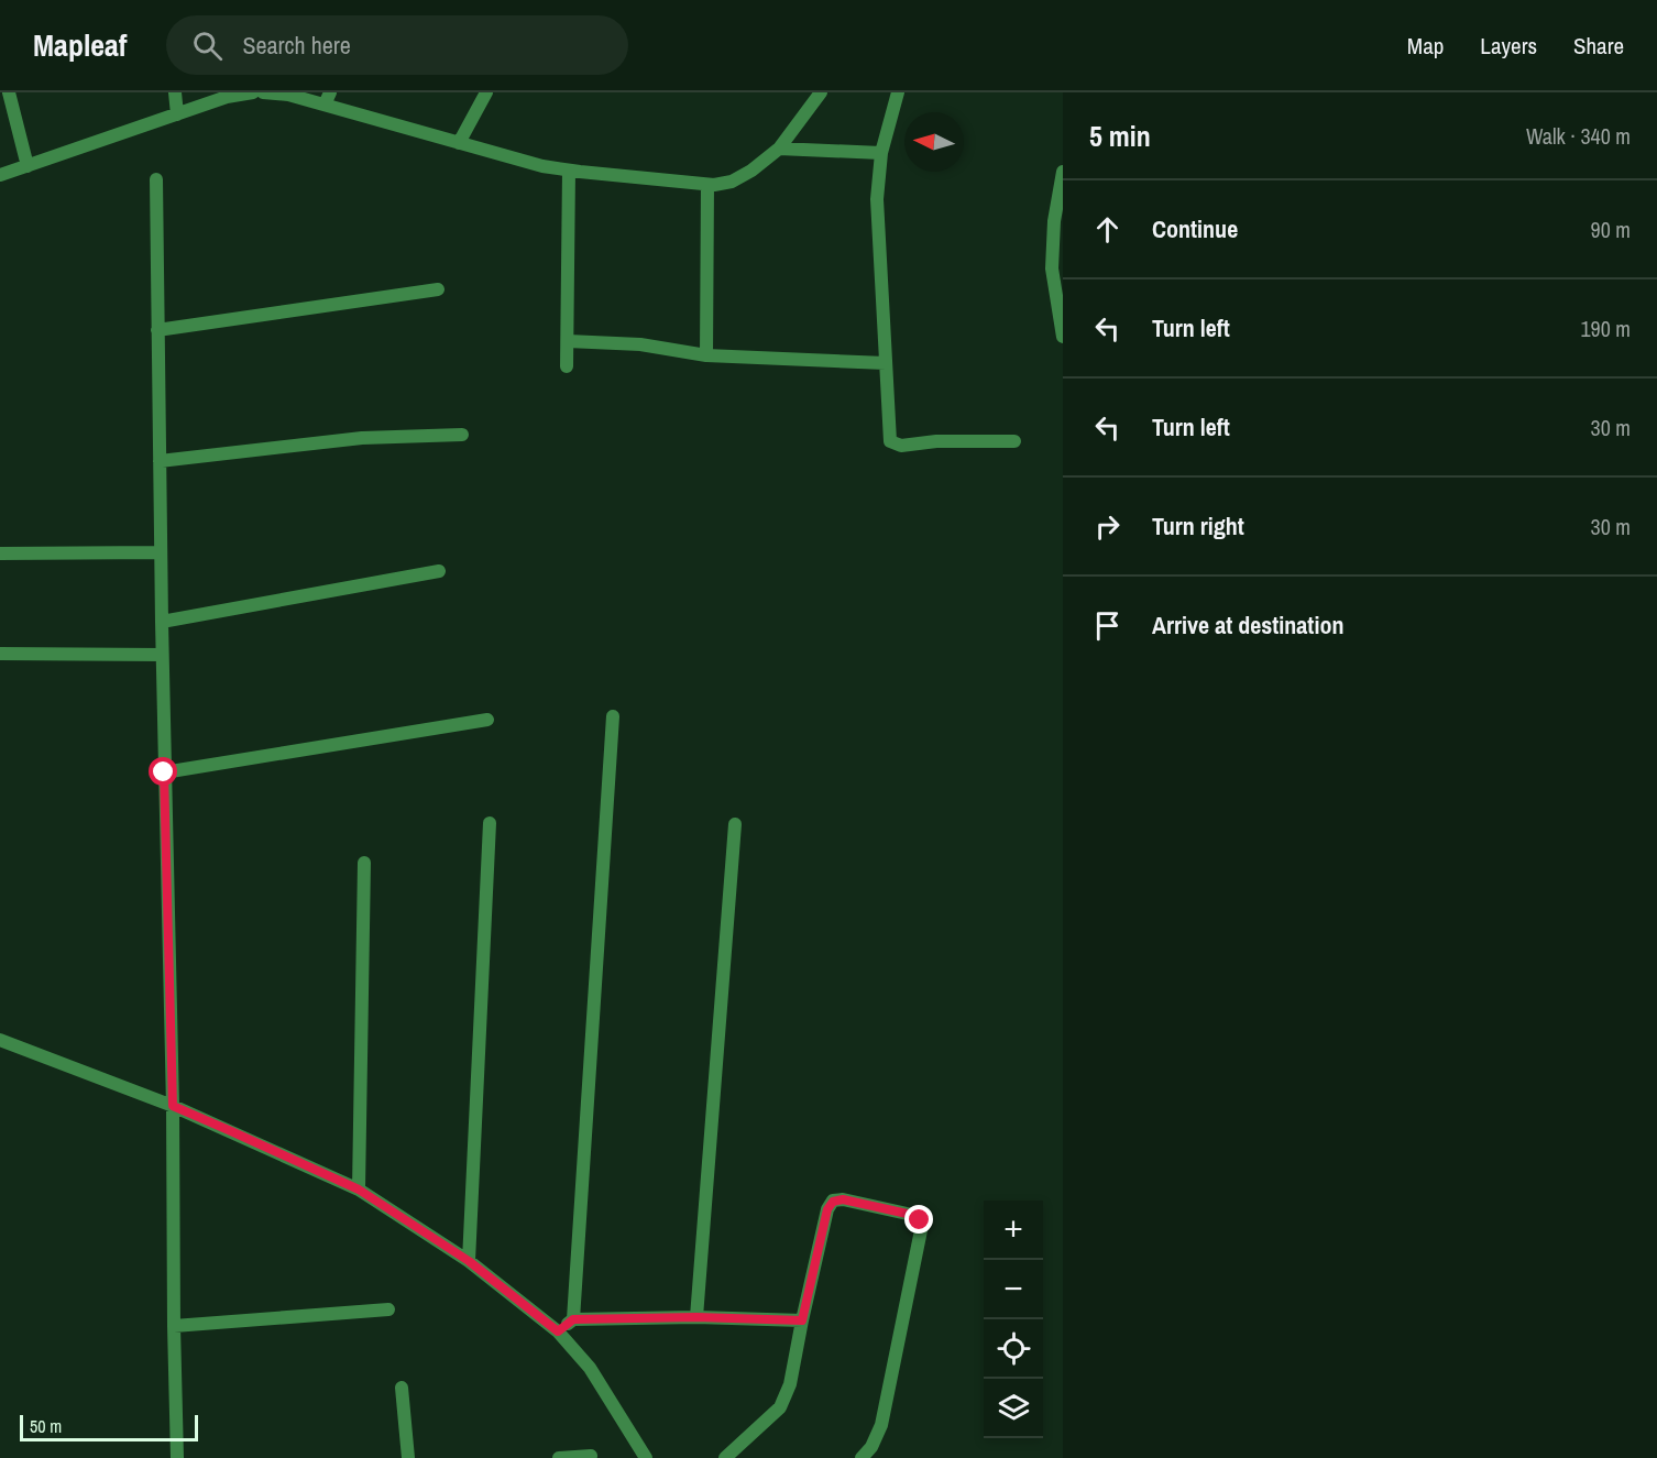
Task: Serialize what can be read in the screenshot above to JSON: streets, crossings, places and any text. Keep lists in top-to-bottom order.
{
  "scale_bar": "50 m",
  "north": "left",
  "page": {
    "header": "Mapleaf",
    "search": "Search here",
    "nav": ["Map", "Layers", "Share"],
    "heading": ["5 min", "Walk · 340 m"],
    "list": [
      ["Continue", "90 m"],
      ["Turn left", "190 m"],
      ["Turn left", "30 m"],
      ["Turn right", "30 m"],
      "Arrive at destination"
    ],
    "map_buttons": ["+", "−"],
    "scale": "50 m"
  }
}
